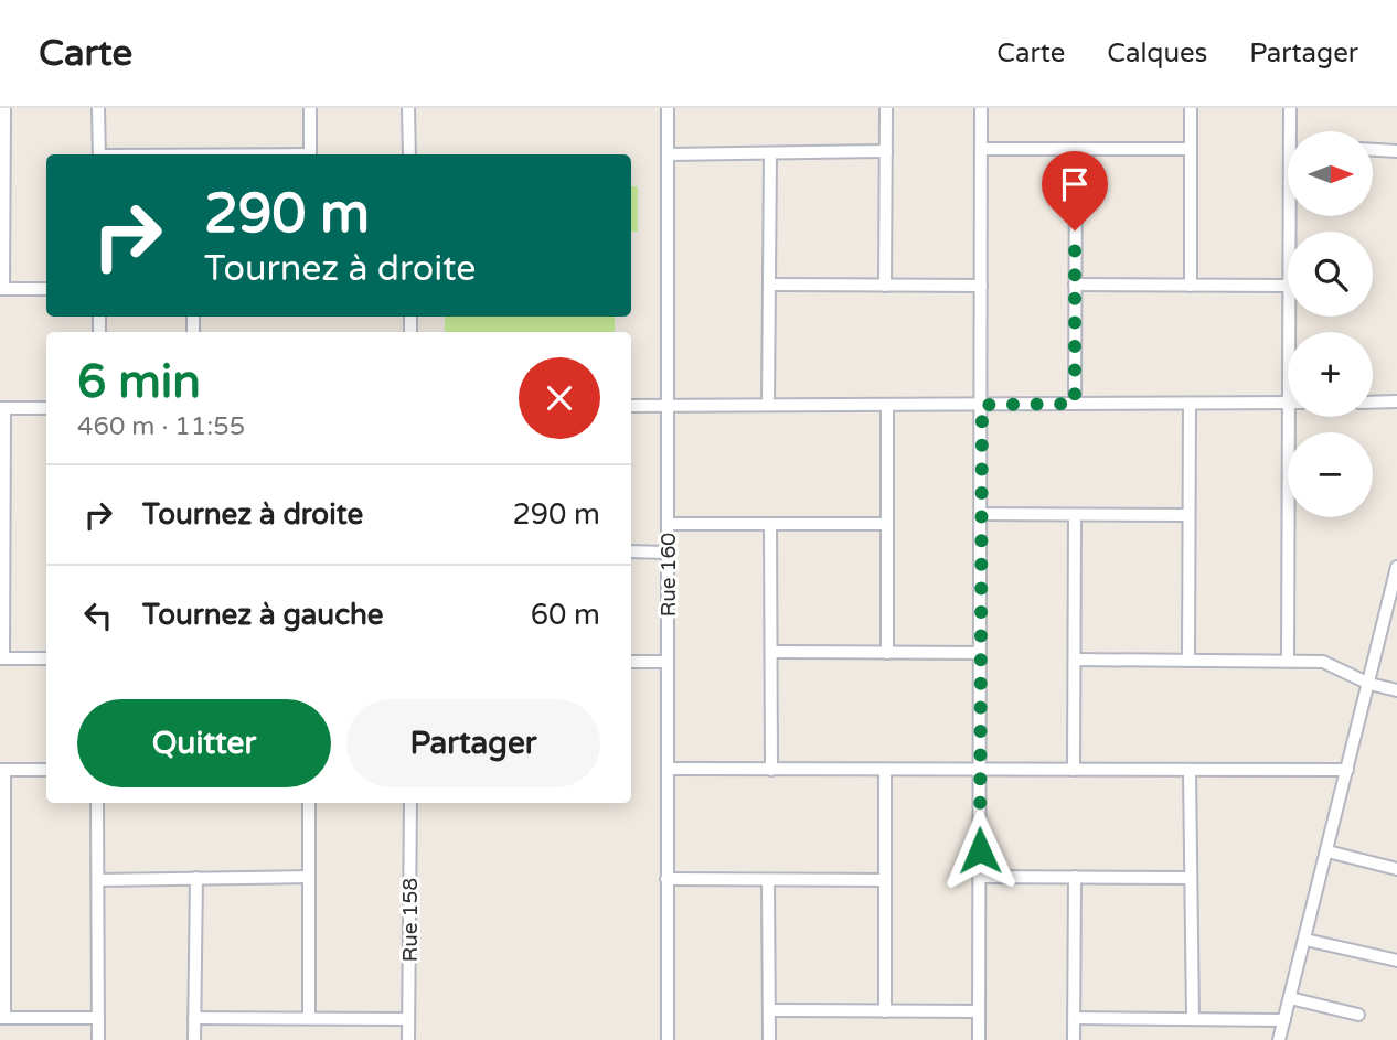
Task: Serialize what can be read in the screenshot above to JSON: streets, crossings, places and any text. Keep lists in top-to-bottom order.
{
  "streets": {
    "street": ["Rue 160", "Rue 158"]
  },
  "north": "right",
  "page": {
    "header": "Carte",
    "nav": ["Carte", "Calques", "Partager"],
    "map_buttons": ["+", "−"],
    "turn": ["290 m", "Tournez à droite"],
    "heading": ["6 min", "460 m · 11:55"],
    "list": [
      {
        "name": "Tournez à droite",
        "value": "290 m"
      },
      {
        "name": "Tournez à gauche",
        "value": "60 m"
      }
    ],
    "buttons": ["Quitter", "Partager"]
  }
}
